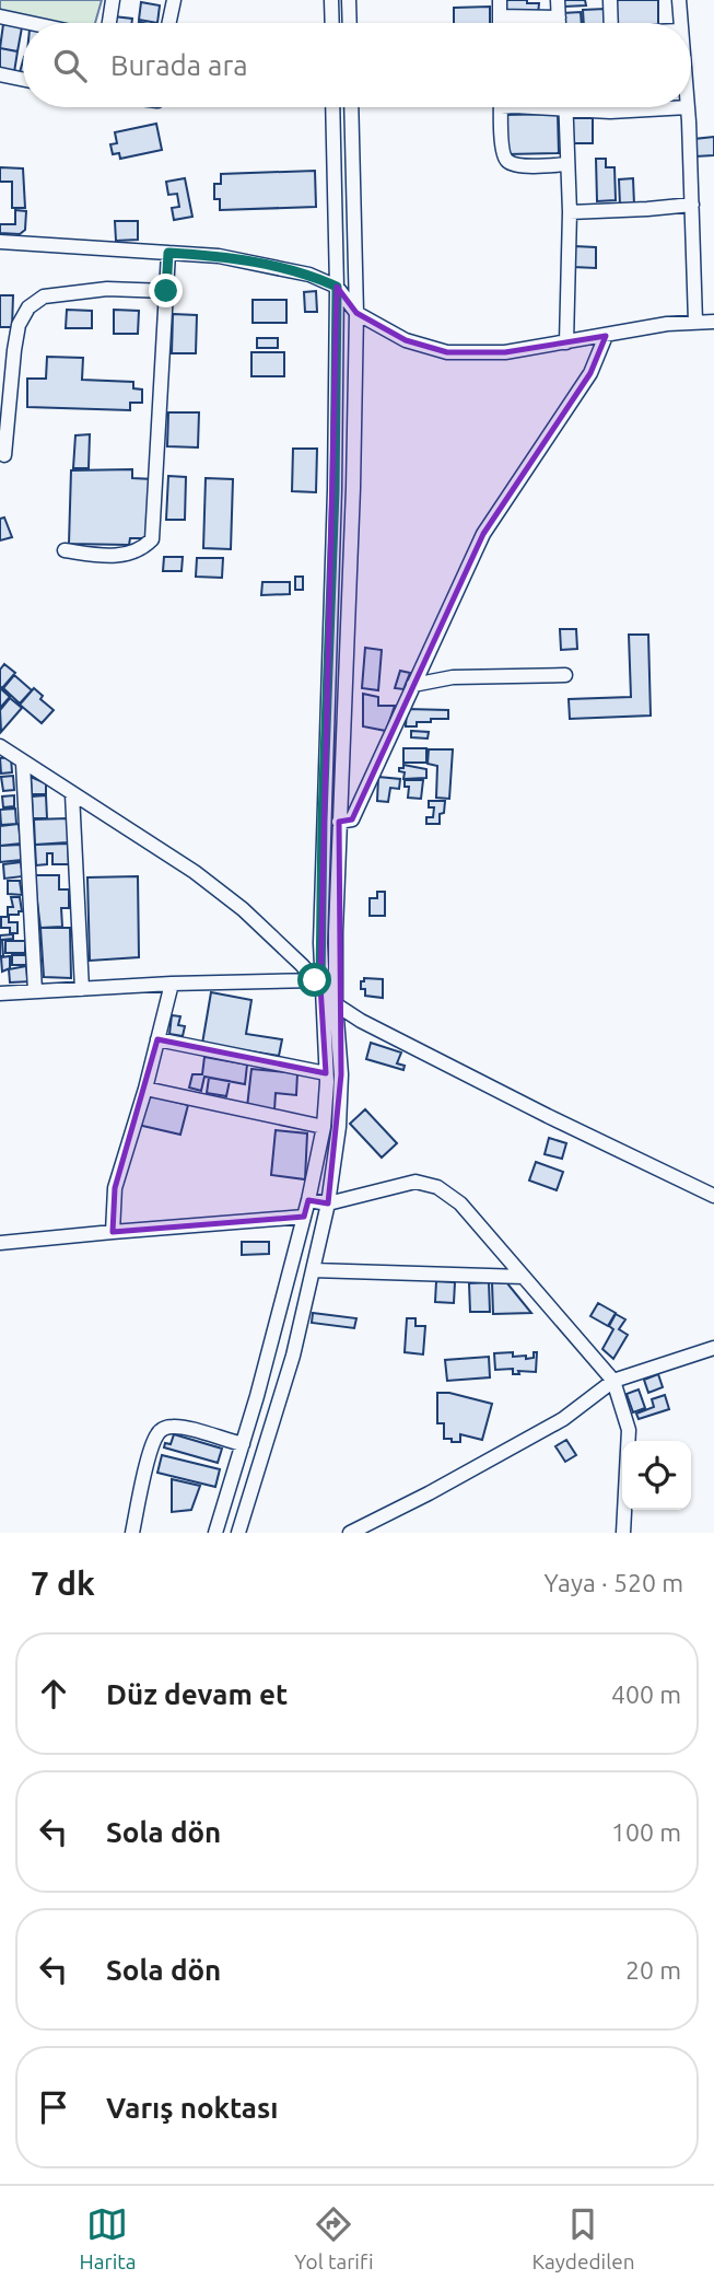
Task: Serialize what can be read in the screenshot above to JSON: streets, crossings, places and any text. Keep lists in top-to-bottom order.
{
  "page": {
    "search": "Burada ara",
    "heading": ["7 dk", "Yaya · 520 m"],
    "list": [
      ["Düz devam et", "400 m"],
      ["Sola dön", "100 m"],
      ["Sola dön", "20 m"],
      "Varış noktası"
    ],
    "nav": ["Harita", "Yol tarifi", "Kaydedilen"]
  }
}
